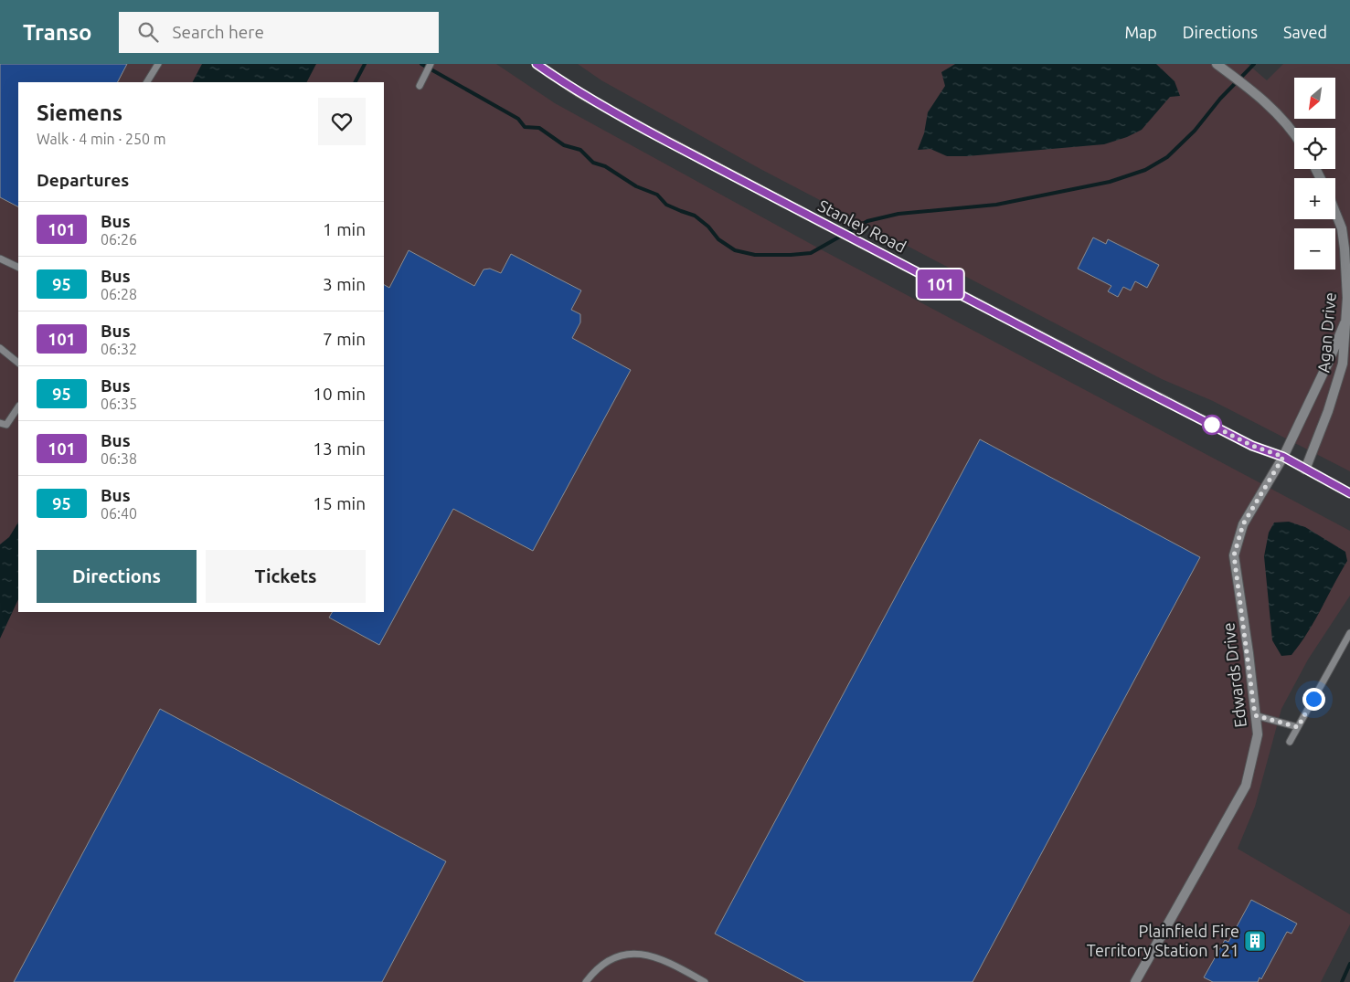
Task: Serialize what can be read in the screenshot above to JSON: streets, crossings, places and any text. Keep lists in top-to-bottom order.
{
  "streets": {
    "street": ["Stanley Road", "Agan Drive", "Edwards Drive"]
  },
  "crossings": [
    ["Stanley Road", "Agan Drive"],
    ["Stanley Road", "Edwards Drive"],
    ["Agan Drive", "Edwards Drive"]
  ],
  "places": {
    "building": ["Plainfield Fire Territory Station 121"]
  },
  "lines": ["bus line 101"],
  "north": "bottom left",
  "page": {
    "header": "Transo",
    "search": "Search here",
    "nav": ["Map", "Directions", "Saved"],
    "on_map": "101",
    "map_buttons": ["+", "−"],
    "heading": [
      ["Siemens", "Walk · 4 min · 250 m"],
      "Departures"
    ],
    "list": [
      {
        "mark": "101",
        "name": "Bus",
        "note": "06:26",
        "value": "1 min"
      },
      {
        "mark": "95",
        "name": "Bus",
        "note": "06:28",
        "value": "3 min"
      },
      {
        "mark": "101",
        "name": "Bus",
        "note": "06:32",
        "value": "7 min"
      },
      {
        "mark": "95",
        "name": "Bus",
        "note": "06:35",
        "value": "10 min"
      },
      {
        "mark": "101",
        "name": "Bus",
        "note": "06:38",
        "value": "13 min"
      },
      {
        "mark": "95",
        "name": "Bus",
        "note": "06:40",
        "value": "15 min"
      }
    ],
    "buttons": ["Directions", "Tickets"]
  }
}
